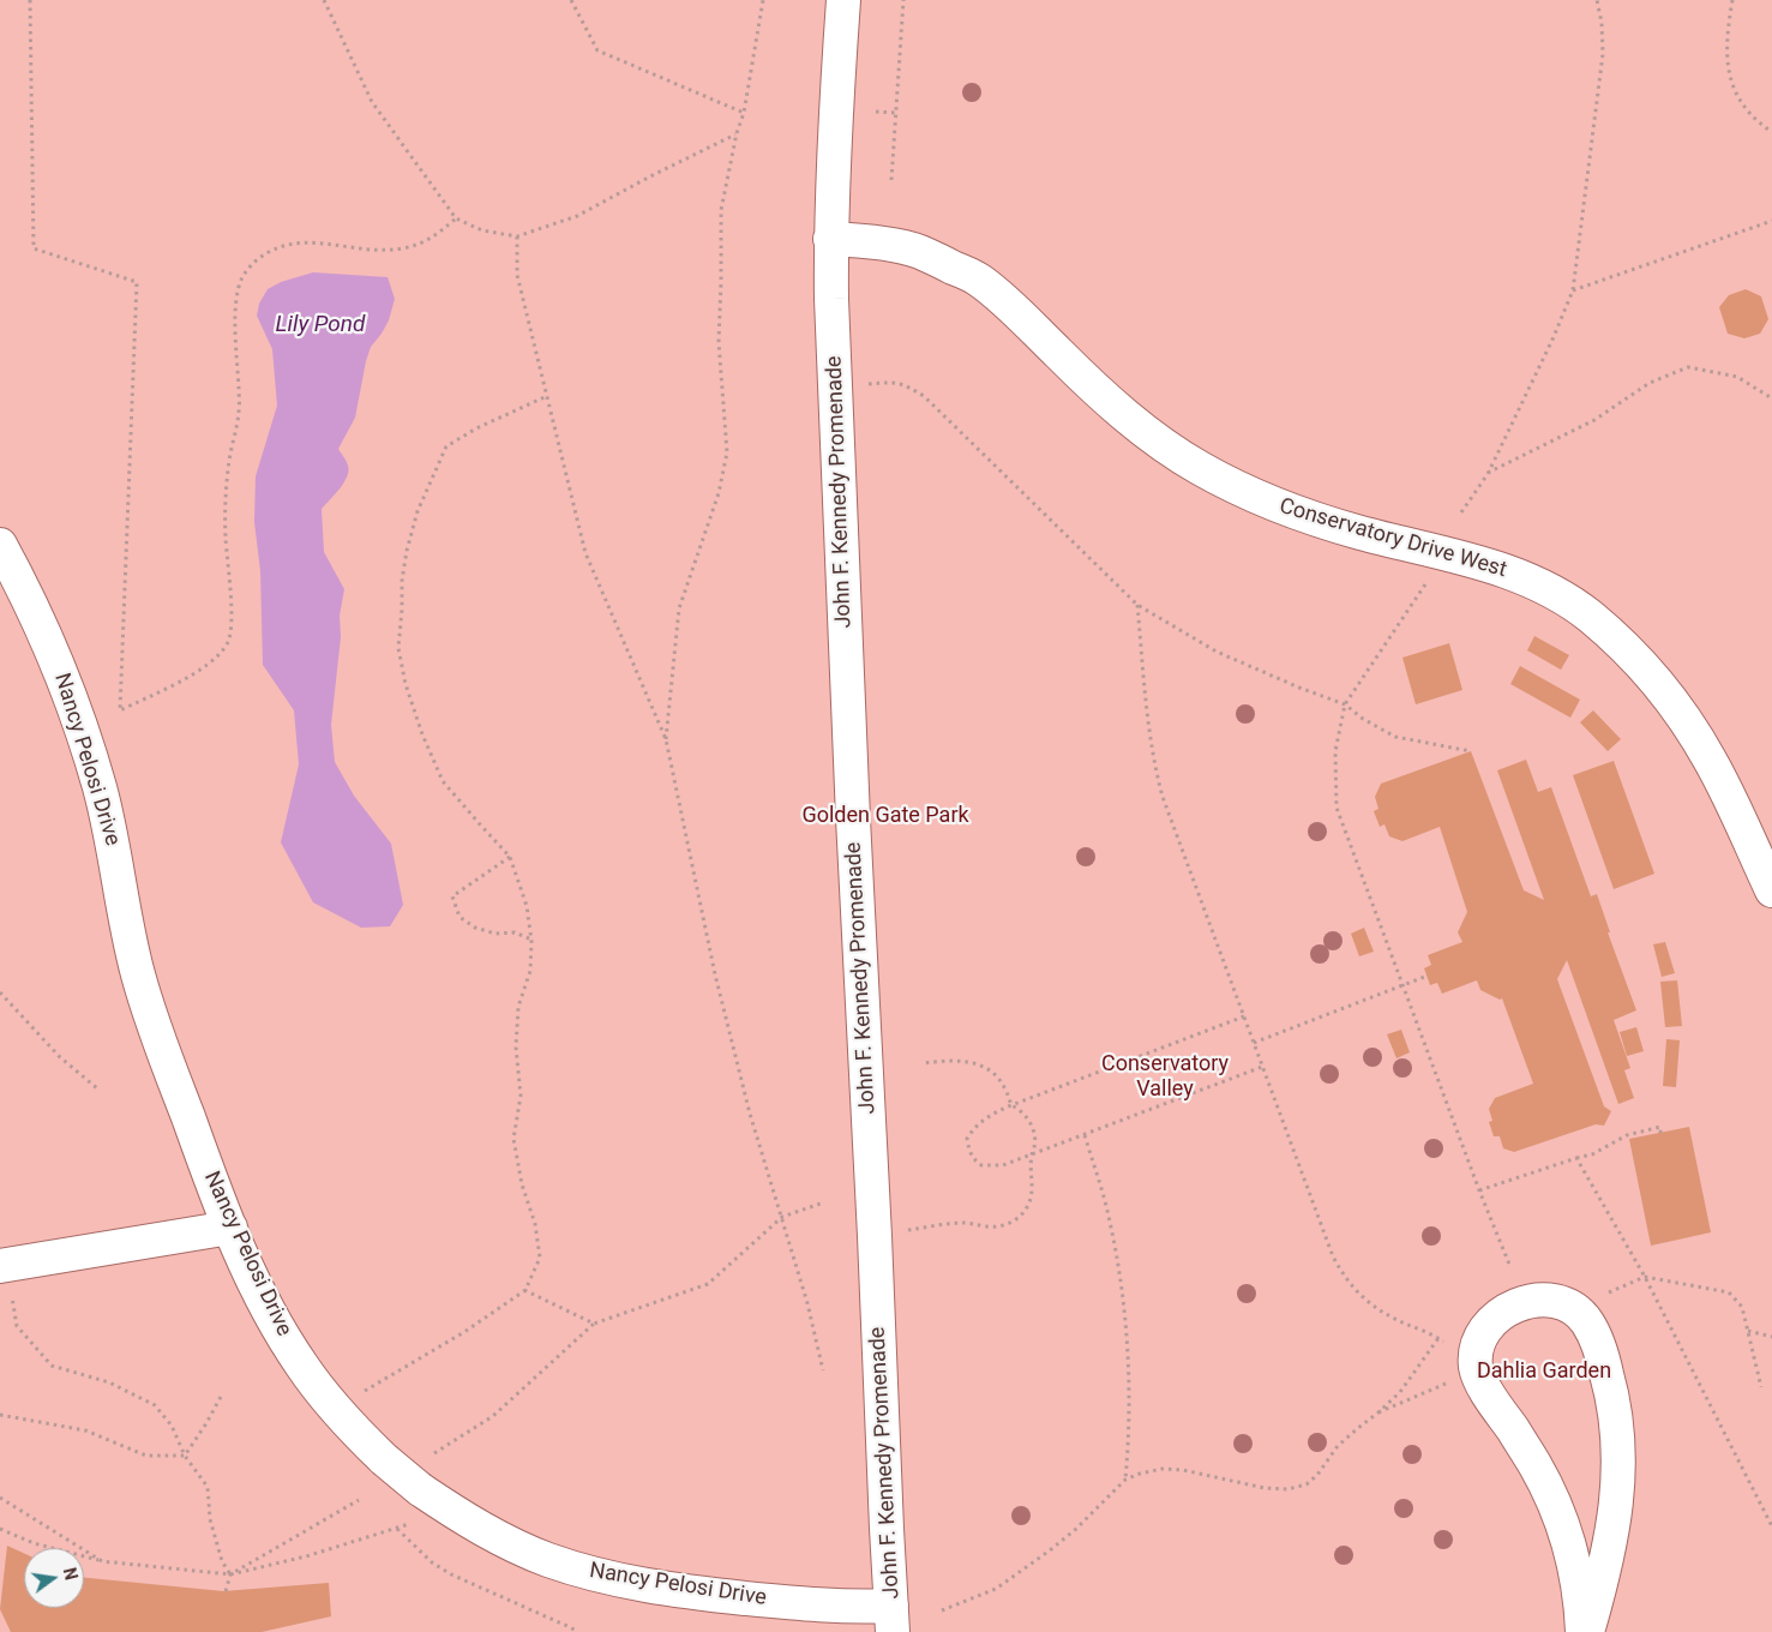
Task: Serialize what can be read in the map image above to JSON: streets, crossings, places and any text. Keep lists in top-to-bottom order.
{
  "streets": {
    "street": ["John F. Kennedy Promenade", "Conservatory Drive West", "Nancy Pelosi Drive"]
  },
  "crossings": [
    ["John F. Kennedy Promenade", "Conservatory Drive West"],
    ["John F. Kennedy Promenade", "Nancy Pelosi Drive"]
  ],
  "water": ["Lily Pond"],
  "parks": ["Golden Gate Park", "Conservatory Valley", "Dahlia Garden"],
  "north": "right"
}
